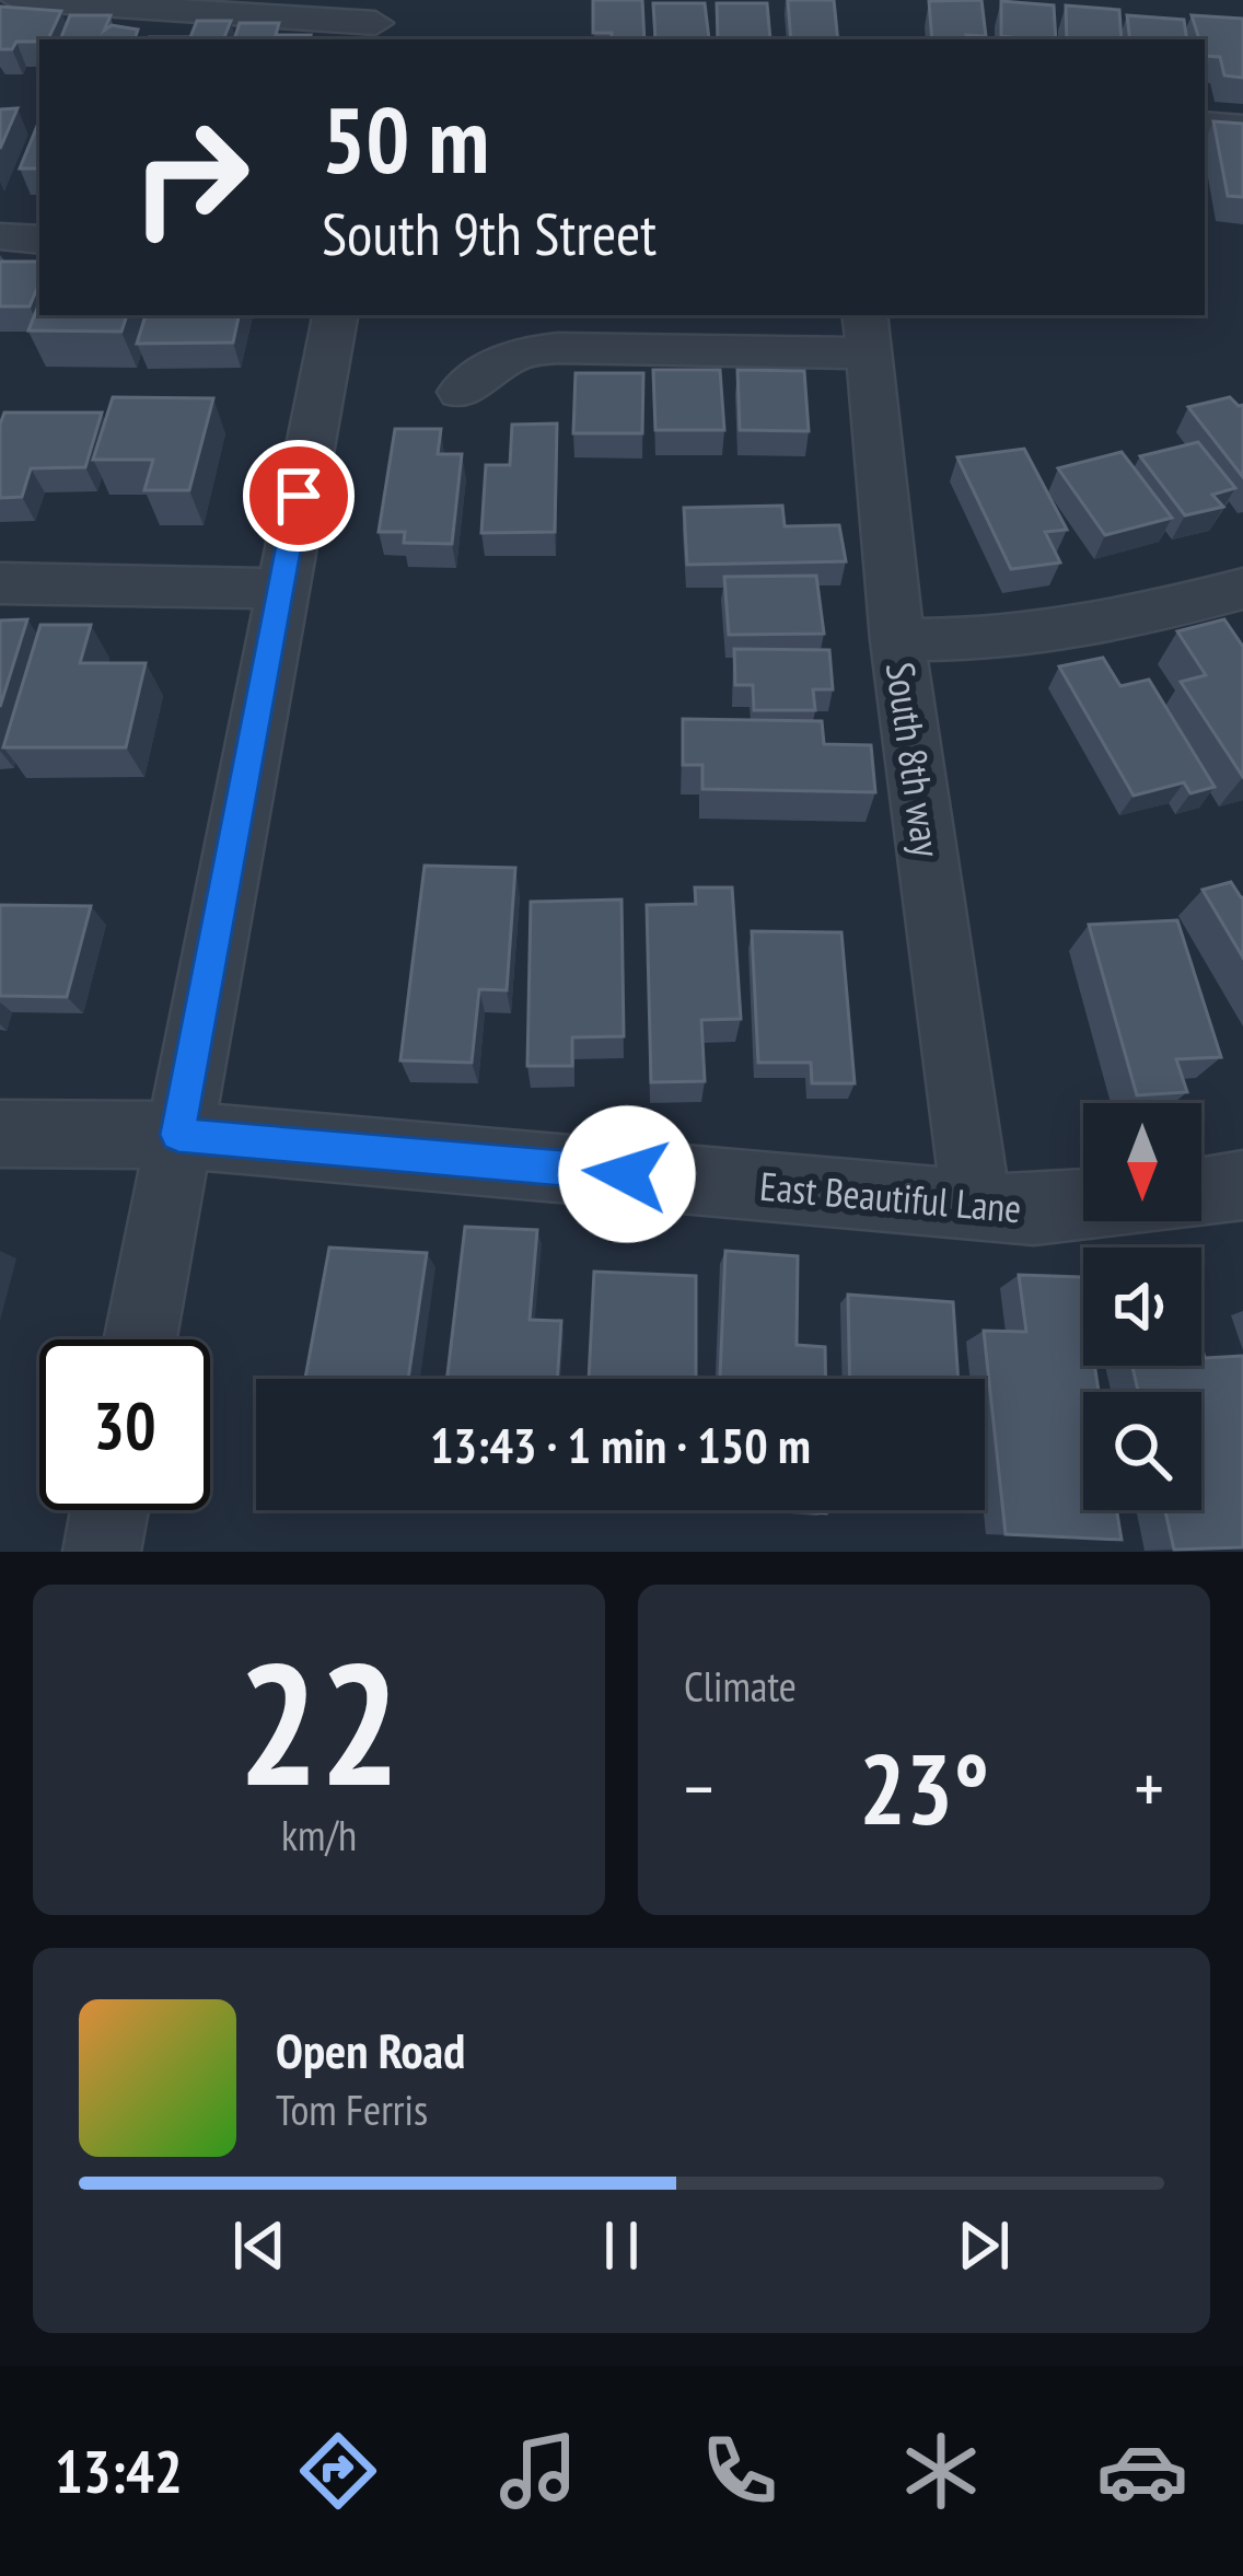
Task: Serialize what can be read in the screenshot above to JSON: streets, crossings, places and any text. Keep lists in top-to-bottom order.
{
  "streets": {
    "street": ["South 8th way", "East Beautiful Lane"]
  },
  "crossings": [
    ["South 8th way", "East Beautiful Lane"]
  ],
  "north": "bottom",
  "page": {
    "turn": ["50 m", "South 9th Street"],
    "limit": "30",
    "trip": "13:43 · 1 min · 150 m",
    "tile": [
      ["22", "km/h"],
      "Climate"
    ],
    "heat": ["−", "23°", "+"],
    "song": ["Open Road", "Tom Ferris"],
    "tabs": "13:42"
  }
}
